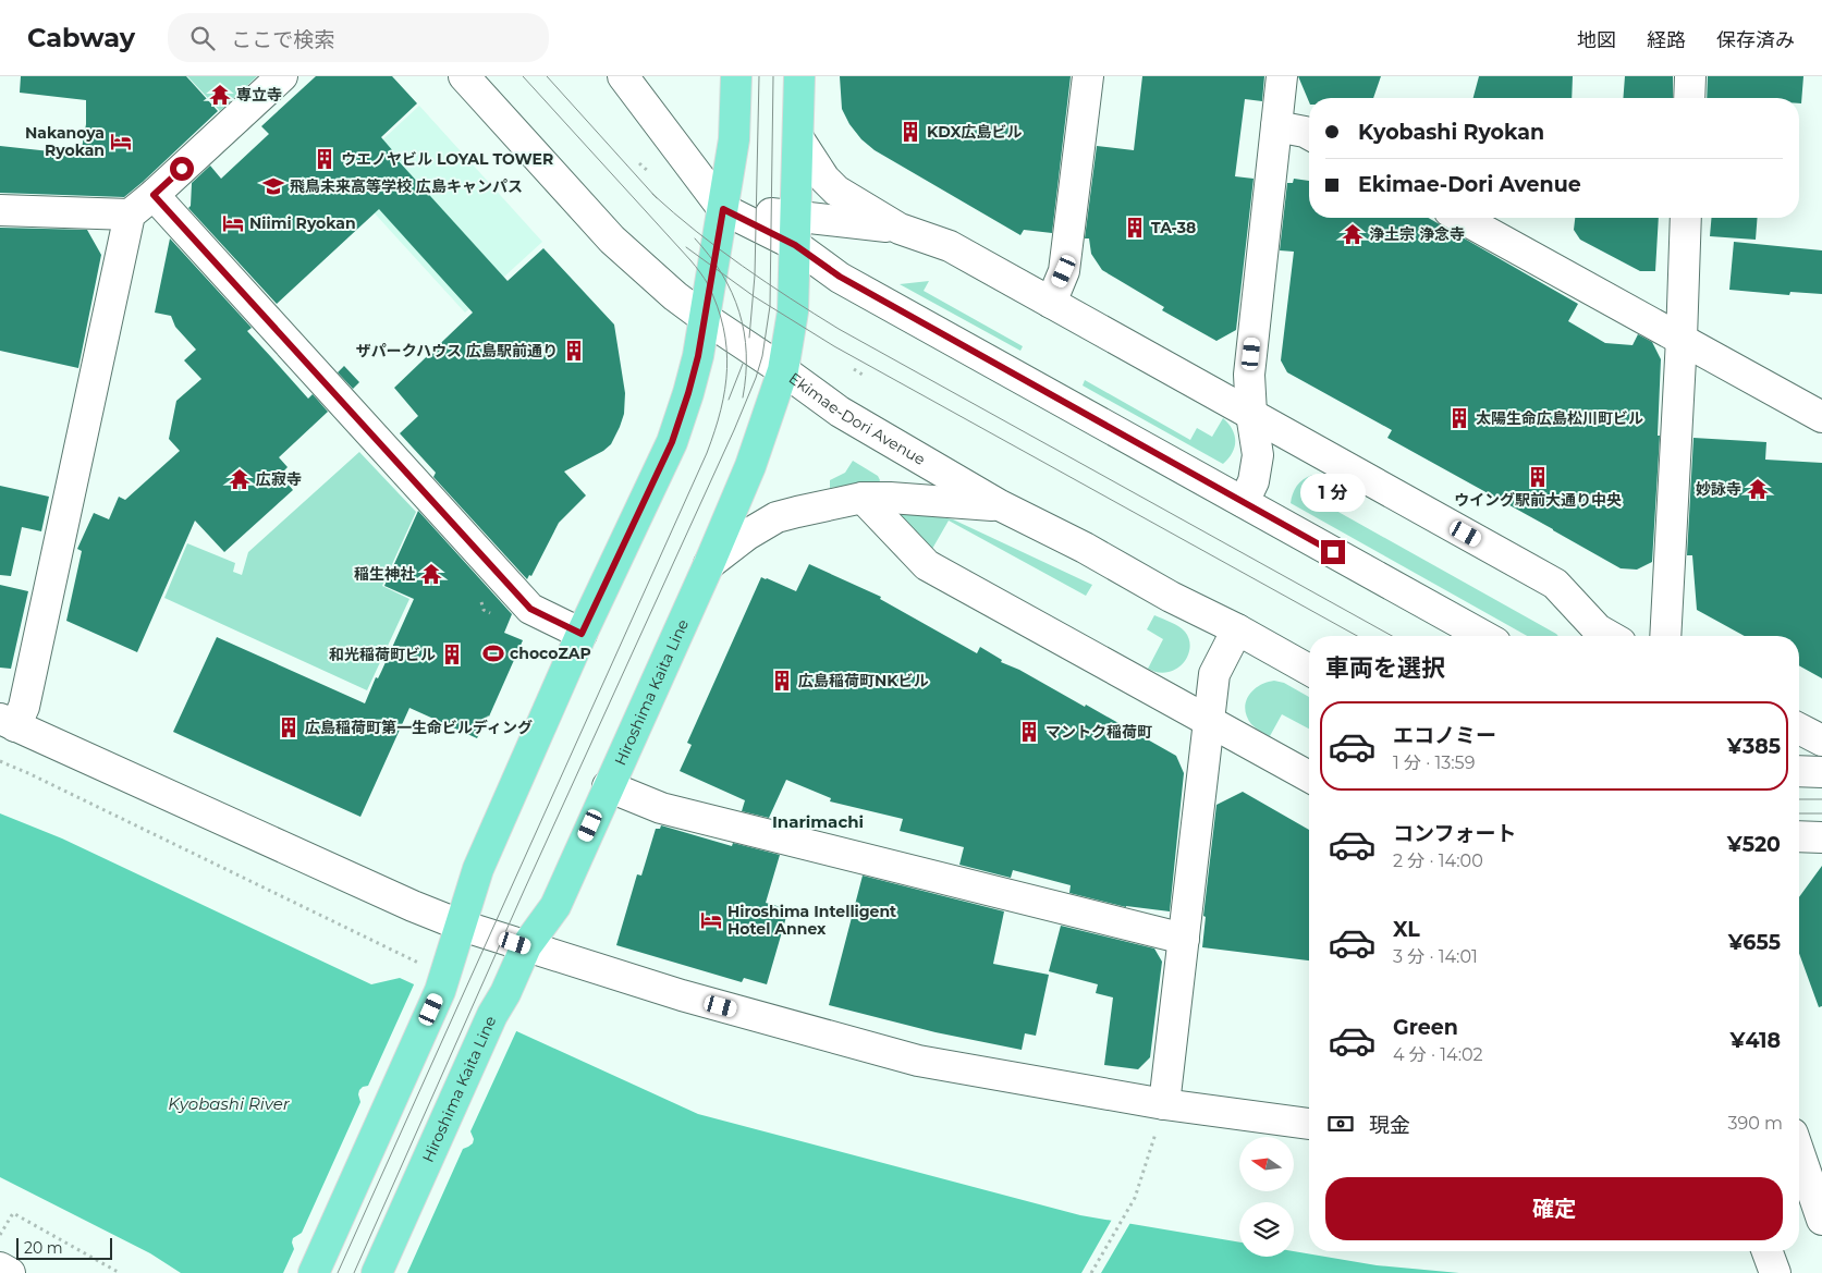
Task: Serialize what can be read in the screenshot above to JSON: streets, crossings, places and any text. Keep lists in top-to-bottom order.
{
  "streets": {
    "main road": ["Hiroshima Kaita Line"],
    "street": ["Ekimae-Dori Avenue"]
  },
  "crossings": [
    ["Ekimae-Dori Avenue", "Hiroshima Kaita Line"]
  ],
  "districts": ["Inarimachi"],
  "water": ["Kyobashi River"],
  "places": {
    "temple": [
      "専立寺",
      "浄土宗 浄念寺",
      "広寂寺",
      "妙詠寺",
      "稲生神社"
    ],
    "building": [
      "KDX広島ビル",
      "ウエノヤビル LOYAL TOWER",
      "TA-38",
      "ザパークハウス 広島駅前通り",
      "太陽生命広島松川町ビル",
      "ウイング駅前大通り中央",
      "和光稲荷町ビル",
      "広島稲荷町NKビル",
      "広島稲荷町第一生命ビルディング",
      "マントク稲荷町"
    ],
    "hotel": ["Nakanoya Ryokan", "Niimi Ryokan", "Hiroshima Intelligent Hotel Annex"],
    "school or university": ["飛鳥未来高等学校 広島キャンパス"],
    "sports": ["chocoZAP"]
  },
  "scale_bar": "20 m",
  "north": "left",
  "page": {
    "header": "Cabway",
    "search": "ここで検索",
    "nav": ["地図", "経路", "保存済み"],
    "banner": ["Kyobashi Ryokan", "Ekimae-Dori Avenue"],
    "bubble": "1 分",
    "heading": "車両を選択",
    "list": [
      {
        "name": "エコノミー",
        "note": "1 分 · 13:59",
        "value": "¥385"
      },
      {
        "name": "コンフォート",
        "note": "2 分 · 14:00",
        "value": "¥520"
      },
      {
        "name": "XL",
        "note": "3 分 · 14:01",
        "value": "¥655"
      },
      {
        "name": "Green",
        "note": "4 分 · 14:02",
        "value": "¥418"
      }
    ],
    "pay": ["現金", "390 m"],
    "buttons": "確定",
    "scale": "20 m"
  }
}
